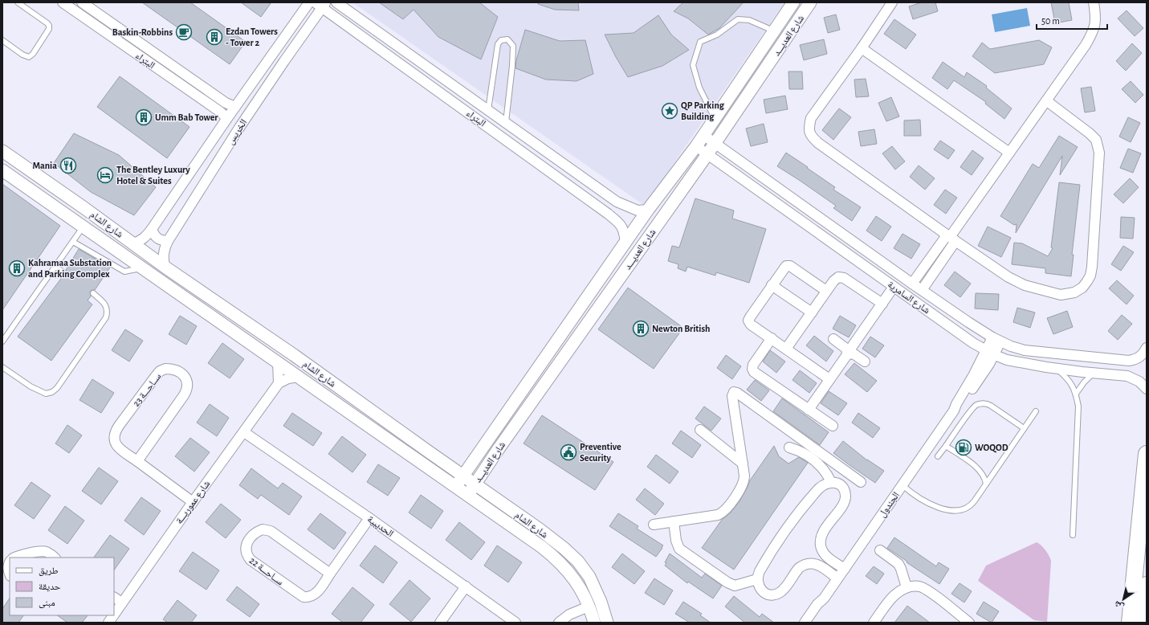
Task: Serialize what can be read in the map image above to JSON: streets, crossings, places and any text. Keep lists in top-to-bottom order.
{
  "streets": {
    "street": [
      "شارع العديـــد",
      "البتراء",
      "الخريس",
      "شارع الشام",
      "شارع السامرية",
      "ســاحـــة 23",
      "شارع عموريـــة",
      "الجندول",
      "الحديبية",
      "ســاحـــة 22"
    ]
  },
  "crossings": [
    ["شارع العديـــد", "البتراء"],
    ["شارع العديـــد", "شارع الشام"],
    ["شارع العديـــد", "شارع السامرية"],
    ["البتراء", "الخريس"],
    ["الخريس", "شارع الشام"],
    ["شارع السامرية", "الجندول"],
    ["ســاحـــة 23", "شارع عموريـــة"],
    ["شارع عموريـــة", "الحديبية"],
    ["الحديبية", "ســاحـــة 22"]
  ],
  "places": {
    "cafe": ["Baskin-Robbins"],
    "building": [
      "Ezdan Towers - Tower 2",
      "Umm Bab Tower",
      "Kahramaa Substation and Parking Complex",
      "Newton British"
    ],
    "place": ["QP Parking Building"],
    "restaurant": ["Mania"],
    "hotel": ["The Bentley Luxury Hotel & Suites"],
    "fuel station": ["WOQOD"],
    "public building": ["Preventive Security"]
  },
  "legend": ["طريق", "حديقة", "مبنى"],
  "scale_bar": "50 m",
  "north": "bottom left"
}
